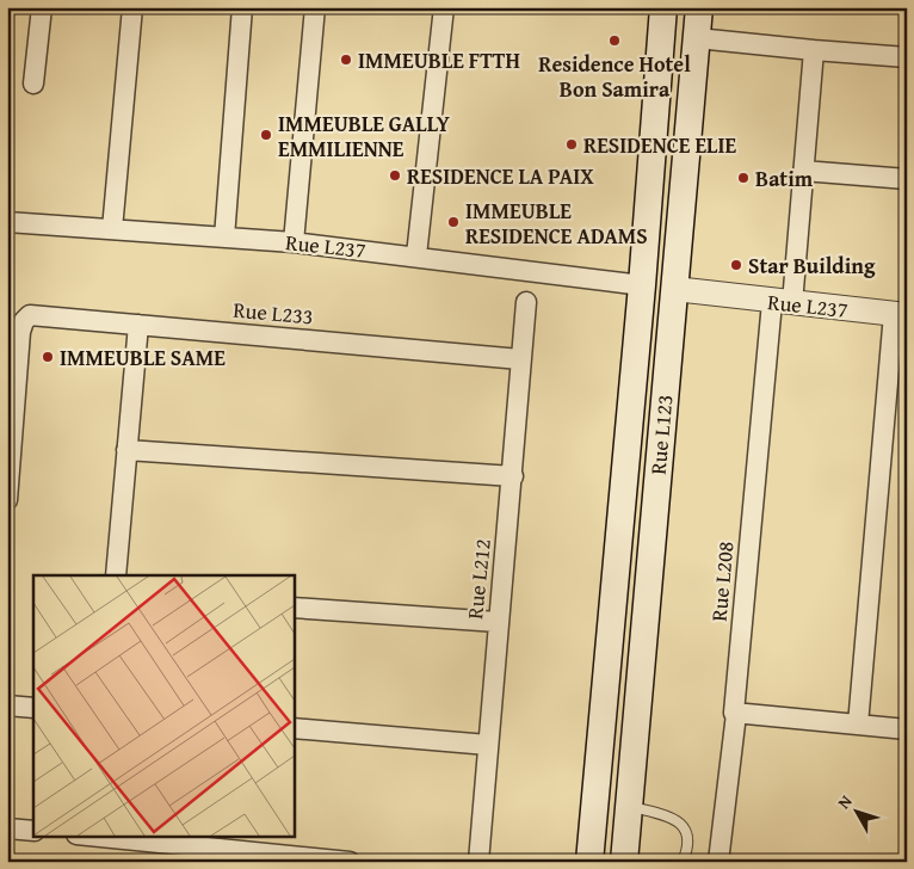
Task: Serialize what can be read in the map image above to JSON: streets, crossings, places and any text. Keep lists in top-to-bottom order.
{
  "streets": {
    "main road": ["Rue L123"],
    "street": [
      "Rue L237",
      "Rue L233",
      "Rue L212",
      "Rue L208"
    ]
  },
  "crossings": [
    ["Rue L237", "Rue L123"],
    ["Rue L237", "Rue L208"],
    ["Rue L233", "Rue L212"]
  ],
  "places": [
    "Residence Hotel Bon Samira",
    "IMMEUBLE FTTH",
    "IMMEUBLE GALLY EMMILIENNE",
    "RESIDENCE ELIE",
    "RESIDENCE LA PAIX",
    "Batim",
    "IMMEUBLE RESIDENCE ADAMS",
    "Star Building",
    "IMMEUBLE SAME"
  ],
  "north": "top left"
}
